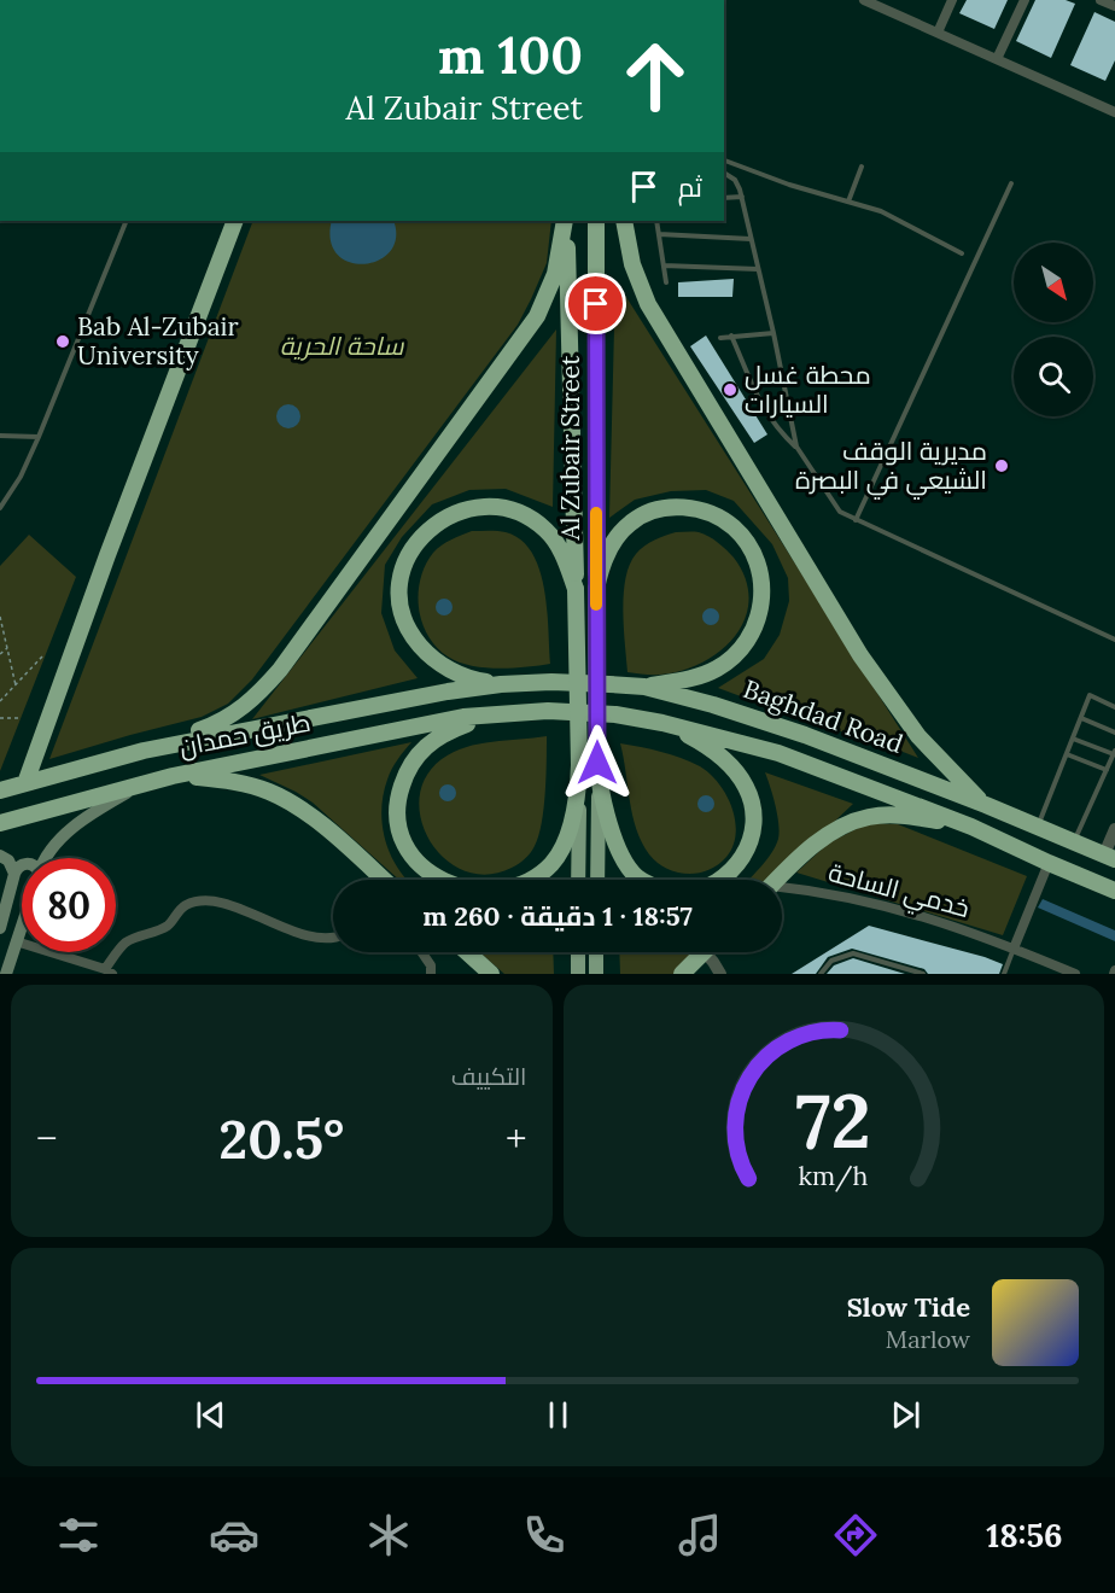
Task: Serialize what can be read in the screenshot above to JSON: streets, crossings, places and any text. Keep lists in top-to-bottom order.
{
  "streets": {
    "highway": ["Al Zubair Street", "Baghdad Road", "طريق حمدان"],
    "street": ["خدمي الساحة"]
  },
  "crossings": [
    ["Baghdad Road", "طريق حمدان"]
  ],
  "parks": ["ساحة الحرية"],
  "places": ["Bab Al-Zubair University", "محطة غسل السيارات", "مديرية الوقف الشيعي في البصرة"],
  "north": "bottom right",
  "page": {
    "turn": ["100 m", "Al Zubair Street"],
    "then": "ثم",
    "limit": "80",
    "trip": "18:57 · 1 دقيقة · 260 m",
    "tile": "التكييف",
    "heat": ["−", "20.5°", "+"],
    "song": ["Slow Tide", "Marlow"],
    "tabs": "18:56",
    "gauge": ["72", "km/h"]
  }
}
